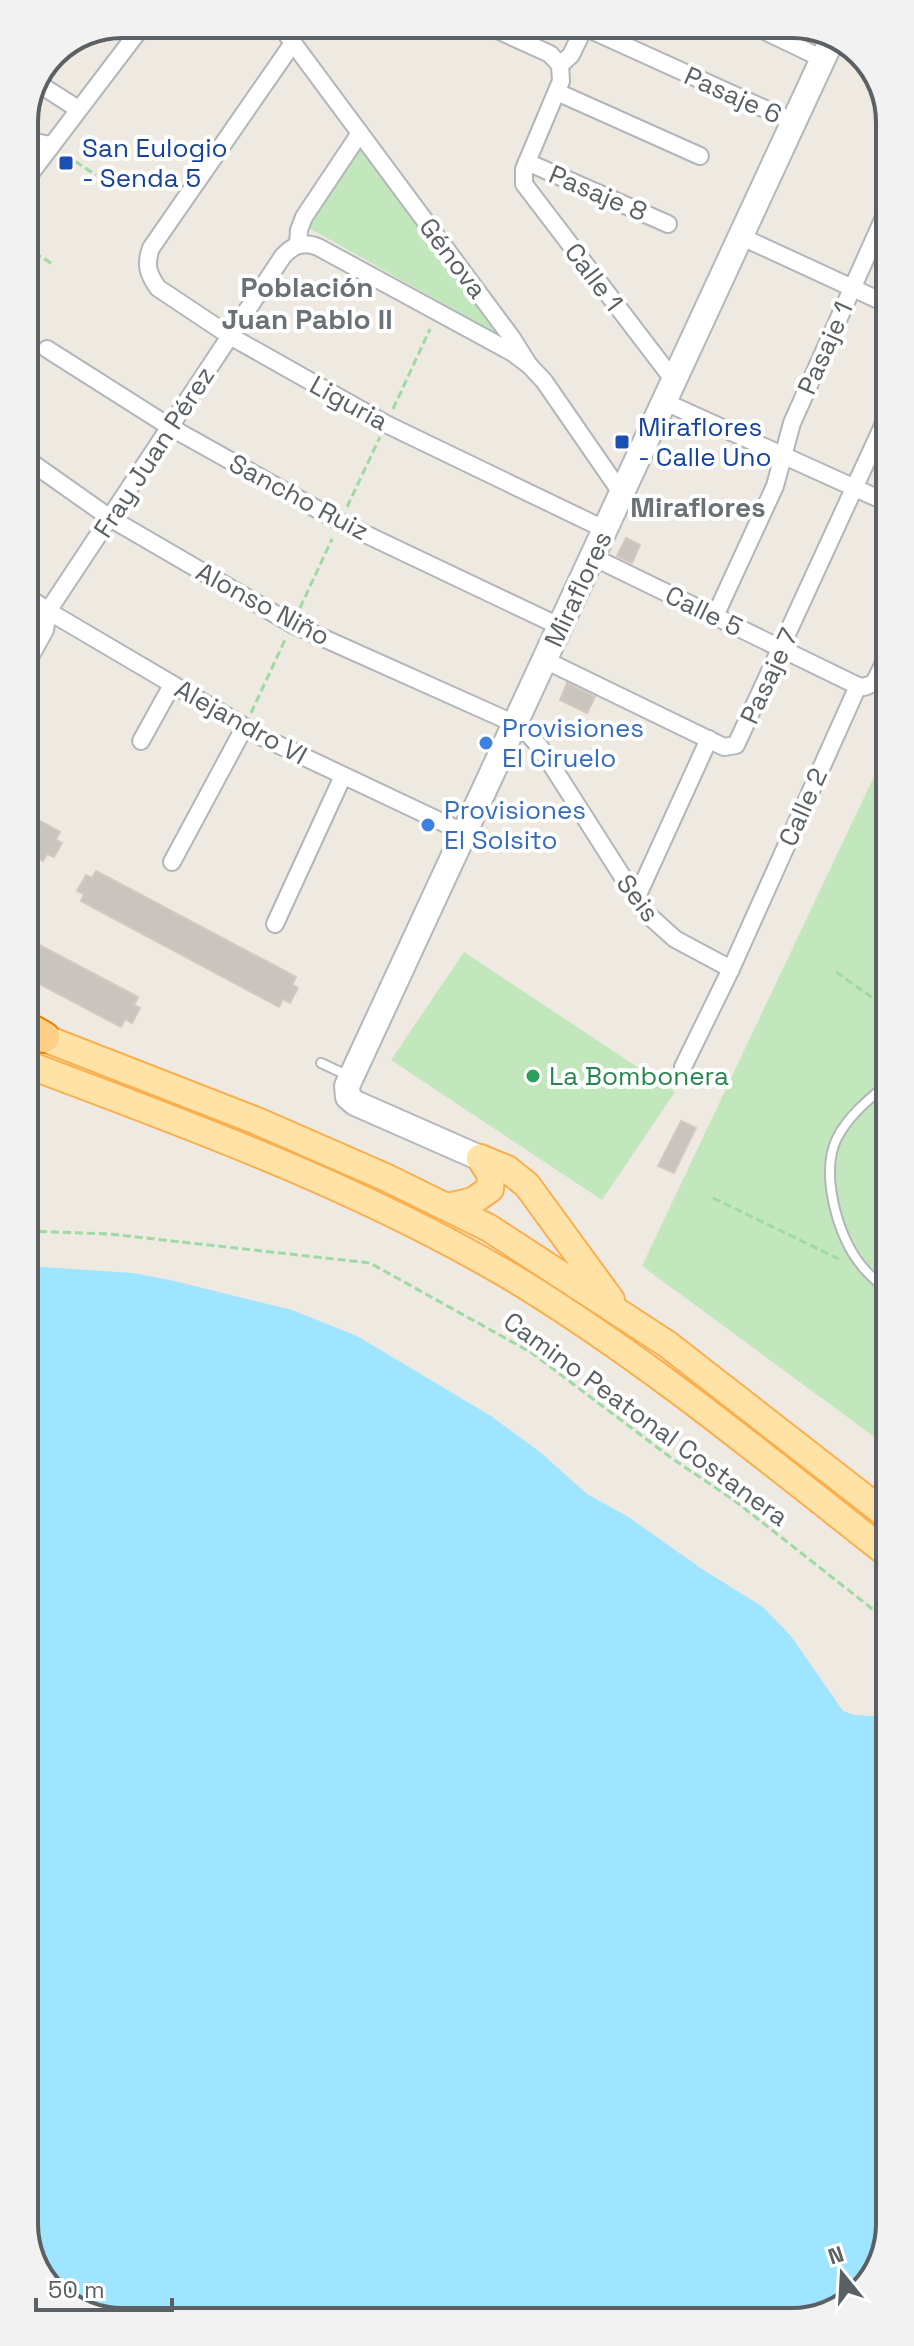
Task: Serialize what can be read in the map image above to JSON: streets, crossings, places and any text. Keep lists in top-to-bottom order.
{
  "streets": {
    "street": [
      "Pasaje 6",
      "Pasaje 8",
      "Génova",
      "Calle 1",
      "Pasaje 1",
      "Liguria",
      "Fray Juan Pérez",
      "Sancho Ruiz",
      "Miraflores",
      "Alonso Niño",
      "Calle 5",
      "Pasaje 7",
      "Alejandro VI",
      "Calle 2",
      "Seis"
    ],
    "path": ["Camino Peatonal Costanera"]
  },
  "crossings": [
    ["Pasaje 6", "Miraflores"],
    ["Pasaje 8", "Calle 1"],
    ["Génova", "Liguria"],
    ["Génova", "Fray Juan Pérez"],
    ["Génova", "Miraflores"],
    ["Calle 1", "Miraflores"],
    ["Pasaje 1", "Calle 5"],
    ["Liguria", "Fray Juan Pérez"],
    ["Liguria", "Miraflores"],
    ["Fray Juan Pérez", "Sancho Ruiz"],
    ["Fray Juan Pérez", "Alonso Niño"],
    ["Fray Juan Pérez", "Alejandro VI"],
    ["Sancho Ruiz", "Miraflores"],
    ["Miraflores", "Alonso Niño"],
    ["Miraflores", "Calle 5"],
    ["Miraflores", "Alejandro VI"],
    ["Miraflores", "Seis"],
    ["Alonso Niño", "Seis"],
    ["Calle 5", "Pasaje 7"],
    ["Calle 5", "Calle 2"],
    ["Pasaje 7", "Seis"],
    ["Calle 2", "Seis"]
  ],
  "districts": ["Población Juan Pablo II", "Miraflores"],
  "places": {
    "transit": ["San Eulogio - Senda 5", "Miraflores - Calle Uno"],
    "other": ["Provisiones El Ciruelo", "Provisiones El Solsito", "La Bombonera"]
  },
  "scale_bar": "50 m",
  "north": "top"
}
